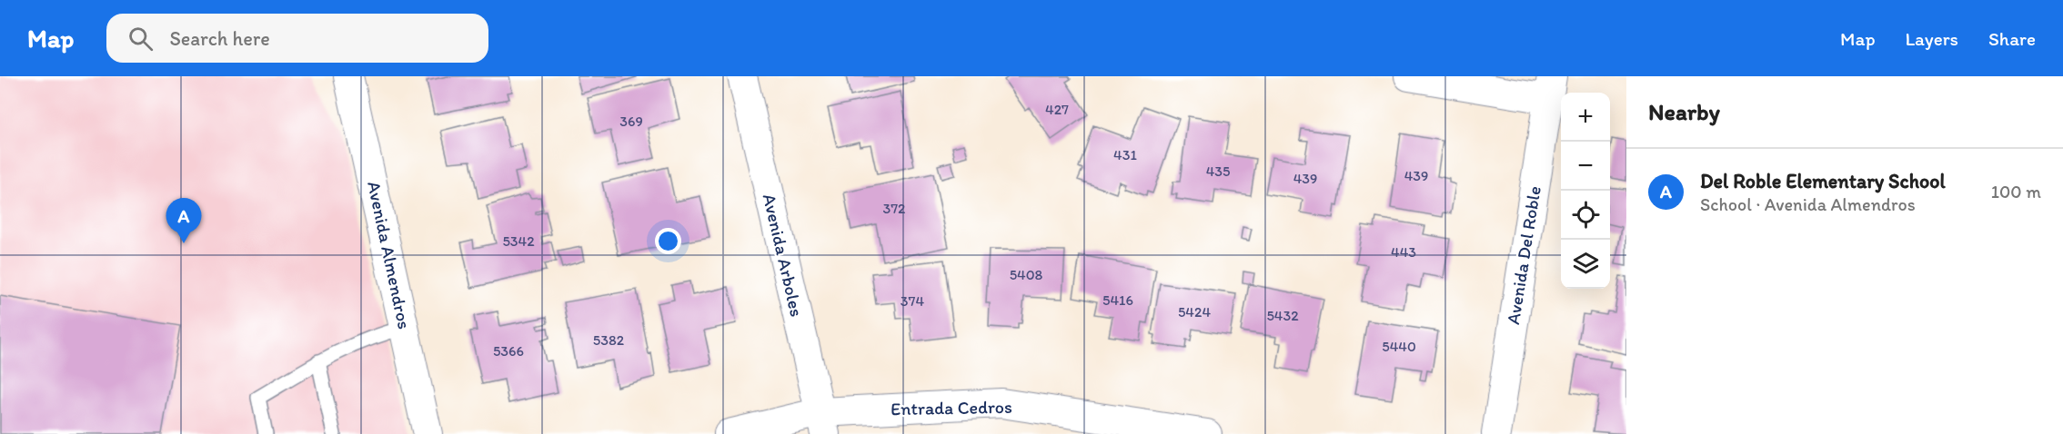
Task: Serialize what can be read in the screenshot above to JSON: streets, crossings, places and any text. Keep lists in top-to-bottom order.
{
  "streets": {
    "street": [
      "Avenida Almendros",
      "Avenida Arboles",
      "Avenida Del Roble",
      "Entrada Cedros"
    ]
  },
  "crossings": [
    ["Avenida Arboles", "Entrada Cedros"]
  ],
  "house_numbers": [
    "427",
    "369",
    "431",
    "435",
    "439",
    "439",
    "372",
    "5342",
    "443",
    "5408",
    "5416",
    "374",
    "5424",
    "5432",
    "5382",
    "5440",
    "5366"
  ],
  "page": {
    "header": "Map",
    "search": "Search here",
    "nav": ["Map", "Layers", "Share"],
    "heading": "Nearby",
    "map_buttons": ["+", "−"],
    "list": [
      {
        "mark": "A",
        "name": "Del Roble Elementary School",
        "note": "School · Avenida Almendros",
        "value": "100 m"
      }
    ],
    "pins": "A"
  }
}
